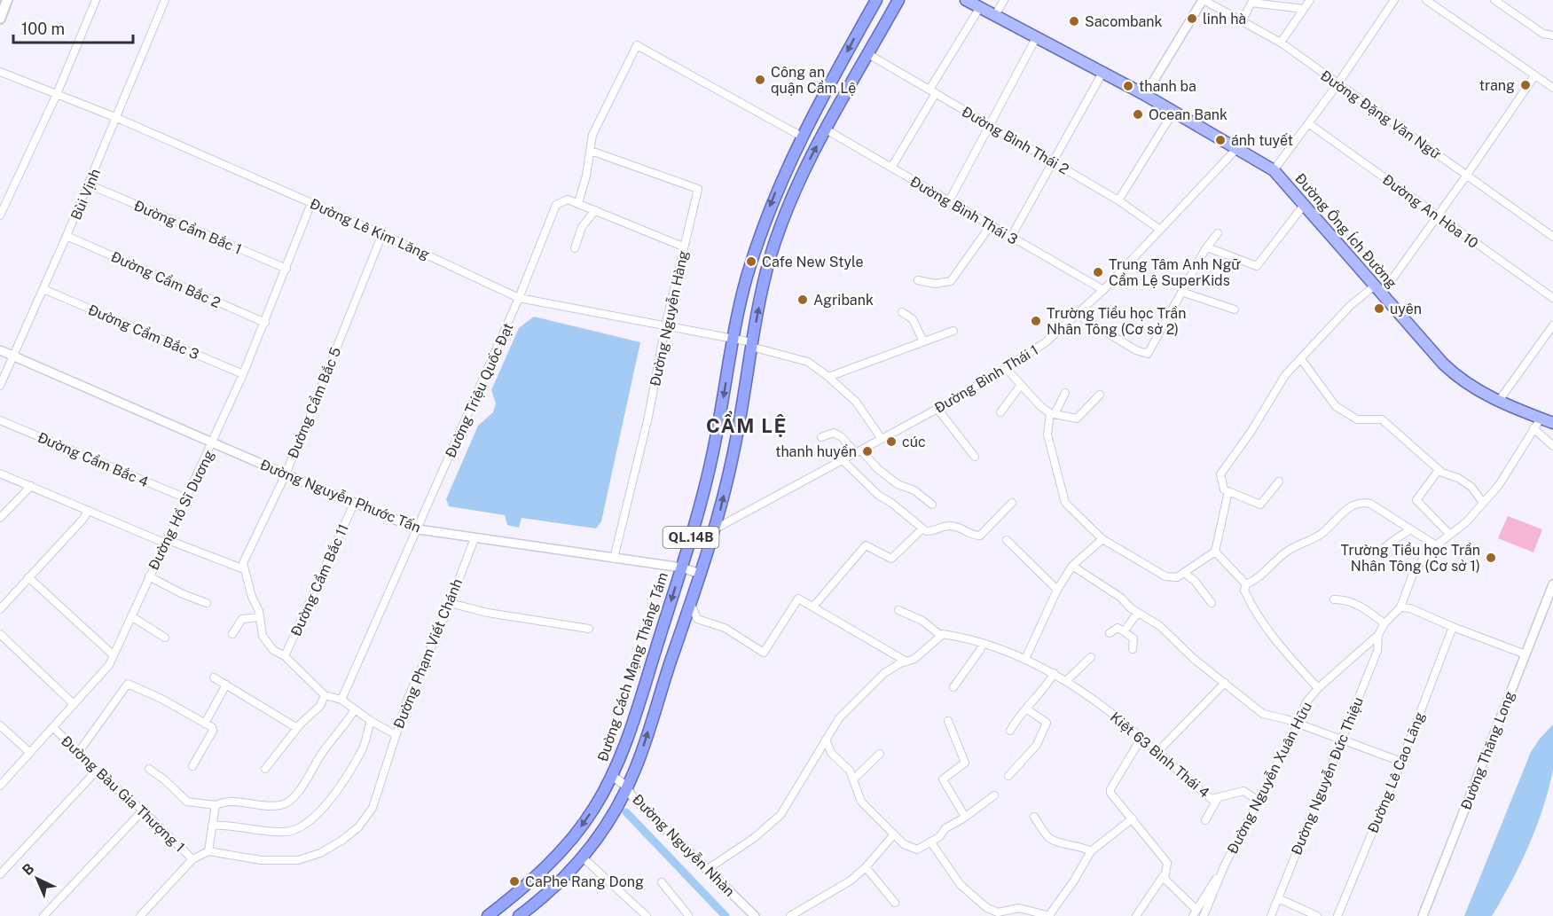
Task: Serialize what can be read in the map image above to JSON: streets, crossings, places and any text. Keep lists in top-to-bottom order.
{
  "streets": {
    "highway": ["QL.14B", "Đường Cách Mạng Tháng Tám"],
    "main road": ["Đường Ông Ích Đường"],
    "street": [
      "Đường Đặng Văn Ngữ",
      "Đường Bình Thái 2",
      "Bùi Vịnh",
      "Đường Bình Thái 3",
      "Đường An Hòa 10",
      "Đường Cẩm Bắc 1",
      "Đường Lê Kim Lăng",
      "Đường Cẩm Bắc 2",
      "Đường Nguyễn Hàng",
      "Đường Cẩm Bắc 3",
      "Đường Bình Thái 1",
      "Đường Triệu Quốc Đạt",
      "Đường Cẩm Bắc 5",
      "Đường Cẩm Bắc 4",
      "Đường Nguyễn Phước Tấn",
      "Đường Hồ Sĩ Dương",
      "Đường Cẩm Bắc 11",
      "Đường Phạm Viết Chánh",
      "Đường Thăng Long",
      "Kiệt 63 Bình Thái 4",
      "Đường Lê Cao Lãng",
      "Đường Nguyễn Đức Thiệu",
      "Đường Nguyễn Xuân Hữu",
      "Đường Bàu Gia Thượng 1",
      "Đường Nguyễn Nhàn"
    ]
  },
  "crossings": [
    ["Đường Bình Thái 2", "Đường Bình Thái 1"],
    ["Đường Bình Thái 2", "QL.14B"],
    ["Bùi Vịnh", "Đường Cẩm Bắc 1"],
    ["Bùi Vịnh", "Đường Lê Kim Lăng"],
    ["Bùi Vịnh", "Đường Cẩm Bắc 2"],
    ["Bùi Vịnh", "Đường Cẩm Bắc 3"],
    ["Bùi Vịnh", "Đường Nguyễn Phước Tấn"],
    ["Đường Bình Thái 3", "Đường Bình Thái 1"],
    ["Đường Bình Thái 3", "QL.14B"],
    ["Đường Cẩm Bắc 1", "Đường Hồ Sĩ Dương"],
    ["Đường Lê Kim Lăng", "Đường Nguyễn Hàng"],
    ["Đường Lê Kim Lăng", "Đường Bình Thái 1"],
    ["Đường Lê Kim Lăng", "Đường Triệu Quốc Đạt"],
    ["Đường Lê Kim Lăng", "Đường Cẩm Bắc 5"],
    ["Đường Lê Kim Lăng", "Đường Hồ Sĩ Dương"],
    ["Đường Lê Kim Lăng", "QL.14B"],
    ["Đường Lê Kim Lăng", "Đường Cách Mạng Tháng Tám"],
    ["Đường Ông Ích Đường", "Đường Bình Thái 1"],
    ["Đường Cẩm Bắc 2", "Đường Hồ Sĩ Dương"],
    ["Đường Nguyễn Hàng", "Đường Nguyễn Phước Tấn"],
    ["Đường Cẩm Bắc 3", "Đường Hồ Sĩ Dương"],
    ["Đường Bình Thái 1", "QL.14B"],
    ["Đường Triệu Quốc Đạt", "Đường Nguyễn Phước Tấn"],
    ["Đường Cẩm Bắc 5", "Đường Nguyễn Phước Tấn"],
    ["Đường Cẩm Bắc 4", "Đường Hồ Sĩ Dương"],
    ["Đường Nguyễn Phước Tấn", "Đường Hồ Sĩ Dương"],
    ["Đường Nguyễn Phước Tấn", "QL.14B"],
    ["Đường Nguyễn Phước Tấn", "Đường Cẩm Bắc 11"],
    ["Đường Nguyễn Phước Tấn", "Đường Phạm Viết Chánh"],
    ["Đường Nguyễn Phước Tấn", "Đường Cách Mạng Tháng Tám"],
    ["Đường Hồ Sĩ Dương", "Đường Bàu Gia Thượng 1"],
    ["QL.14B", "Đường Nguyễn Nhàn"],
    ["Đường Cách Mạng Tháng Tám", "Đường Nguyễn Nhàn"],
    ["Kiệt 63 Bình Thái 4", "Đường Nguyễn Xuân Hữu"],
    ["Đường Nguyễn Đức Thiệu", "Đường Nguyễn Xuân Hữu"]
  ],
  "districts": ["CẨM LỆ"],
  "places": [
    "linh hà",
    "Sacombank",
    "Công an quận Cẩm Lệ",
    "trang",
    "thanh ba",
    "Ocean Bank",
    "ánh tuyết",
    "Cafe New Style",
    "Trung Tâm Anh Ngữ Cẩm Lệ SuperKids",
    "Agribank",
    "uyên",
    "Trường Tiểu học Trần Nhân Tông (Cơ sở 2)",
    "cúc",
    "thanh huyền",
    "Trường Tiểu học Trần Nhân Tông (Cơ sở 1)",
    "CaPhe Rang Dong"
  ],
  "scale_bar": "100 m",
  "north": "top left"
}
